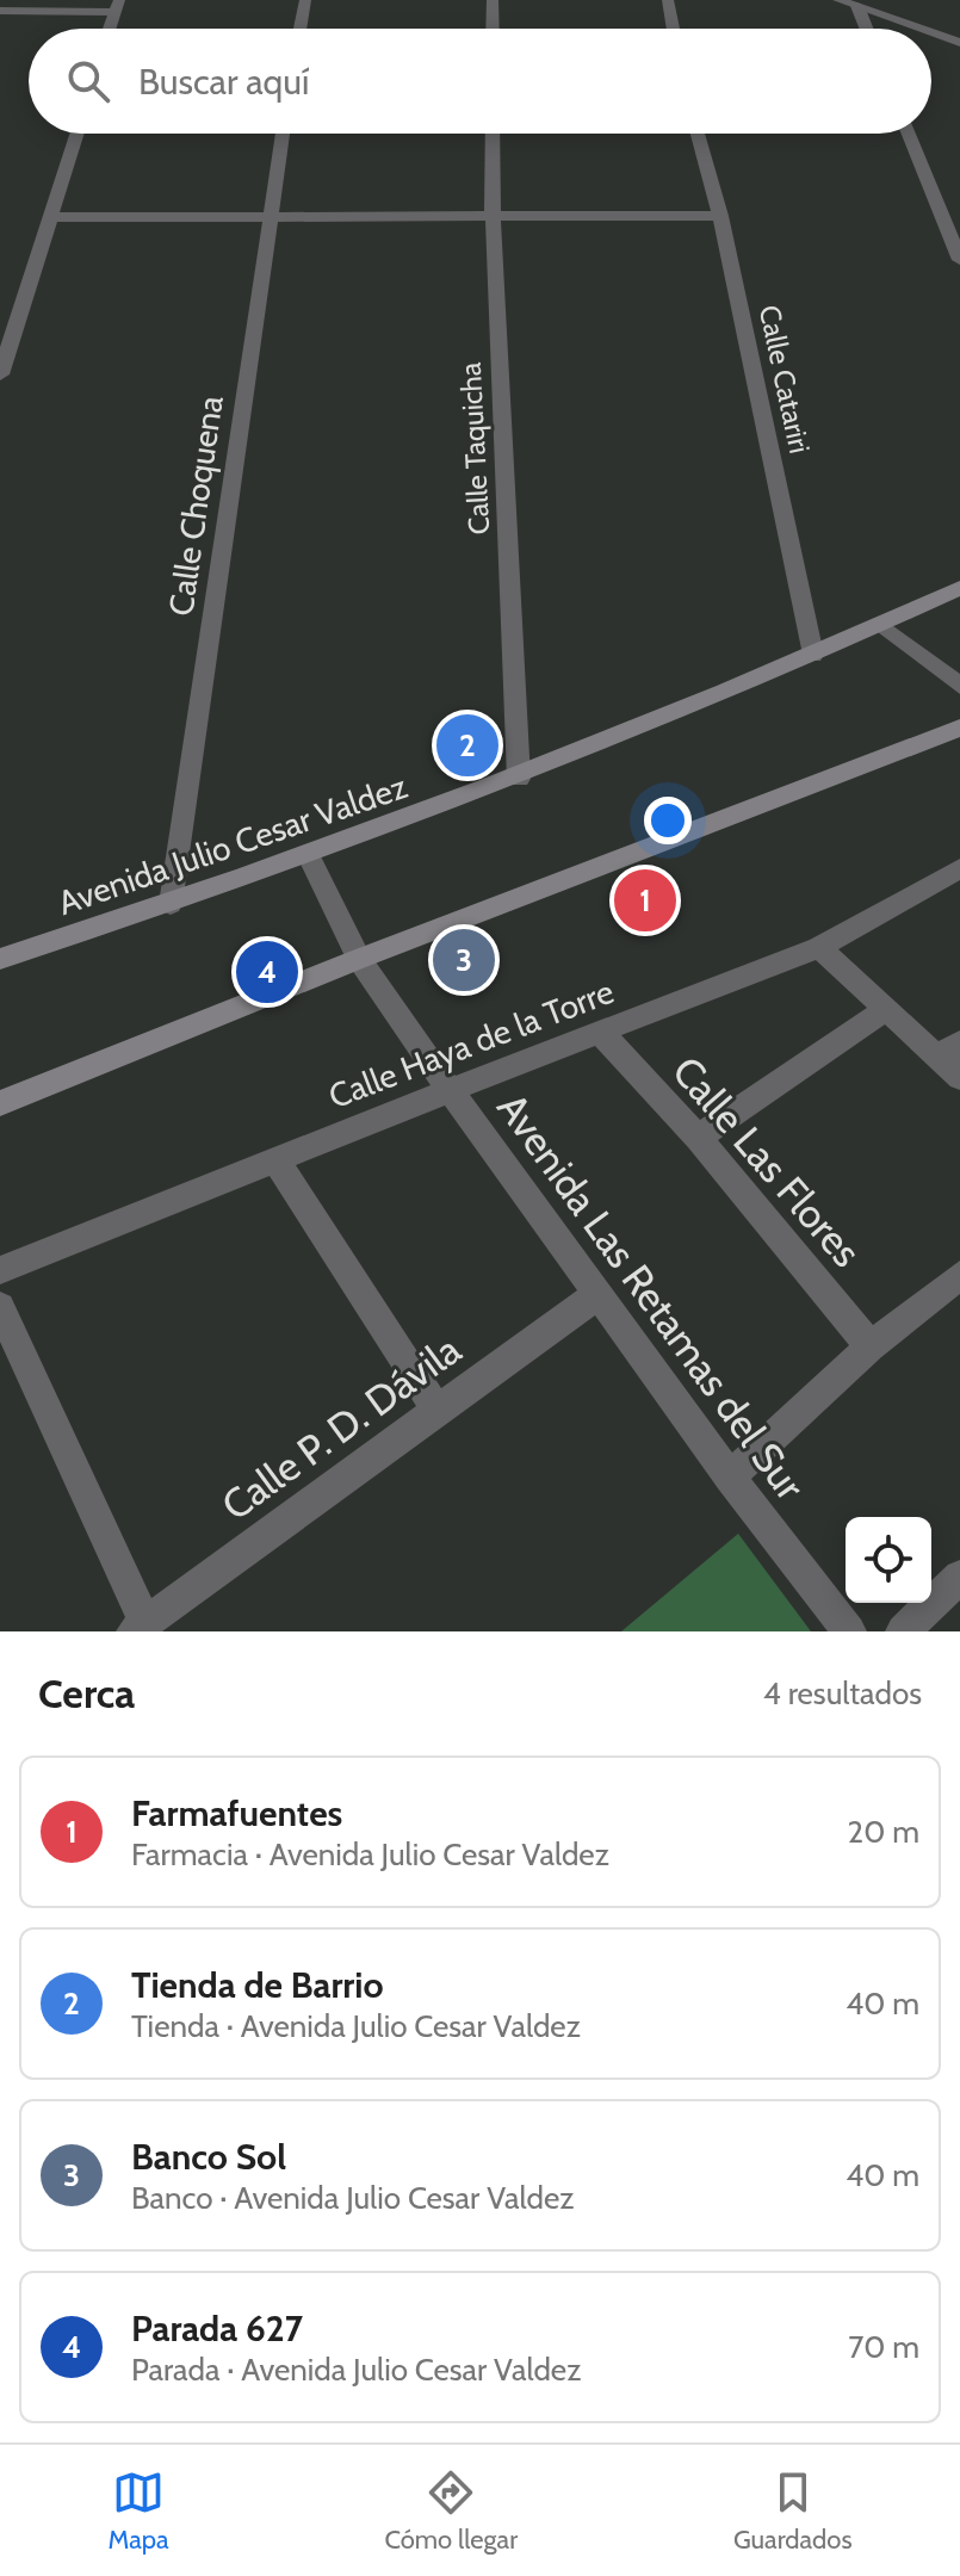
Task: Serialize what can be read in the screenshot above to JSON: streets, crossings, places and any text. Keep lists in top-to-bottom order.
{
  "streets": {
    "main road": ["Avenida Julio Cesar Valdez"],
    "street": [
      "Calle Catariri",
      "Calle Taquicha",
      "Calle Choquena",
      "Calle Haya de la Torre",
      "Calle Las Flores",
      "Avenida Las Retamas del Sur",
      "Calle P. D. Dávila"
    ]
  },
  "crossings": [
    ["Calle Catariri", "Avenida Julio Cesar Valdez"],
    ["Calle Taquicha", "Avenida Julio Cesar Valdez"],
    ["Calle Choquena", "Avenida Julio Cesar Valdez"],
    ["Avenida Julio Cesar Valdez", "Avenida Las Retamas del Sur"],
    ["Calle Haya de la Torre", "Calle Las Flores"],
    ["Calle Haya de la Torre", "Avenida Las Retamas del Sur"],
    ["Avenida Las Retamas del Sur", "Calle P. D. Dávila"]
  ],
  "page": {
    "search": "Buscar aquí",
    "pins": [
      "2",
      "1",
      "3",
      "4"
    ],
    "heading": ["Cerca", "4 resultados"],
    "list": [
      {
        "mark": "1",
        "name": "Farmafuentes",
        "note": "Farmacia · Avenida Julio Cesar Valdez",
        "value": "20 m"
      },
      {
        "mark": "2",
        "name": "Tienda de Barrio",
        "note": "Tienda · Avenida Julio Cesar Valdez",
        "value": "40 m"
      },
      {
        "mark": "3",
        "name": "Banco Sol",
        "note": "Banco · Avenida Julio Cesar Valdez",
        "value": "40 m"
      },
      {
        "mark": "4",
        "name": "Parada 627",
        "note": "Parada · Avenida Julio Cesar Valdez",
        "value": "70 m"
      }
    ],
    "nav": ["Mapa", "Cómo llegar", "Guardados"]
  }
}
